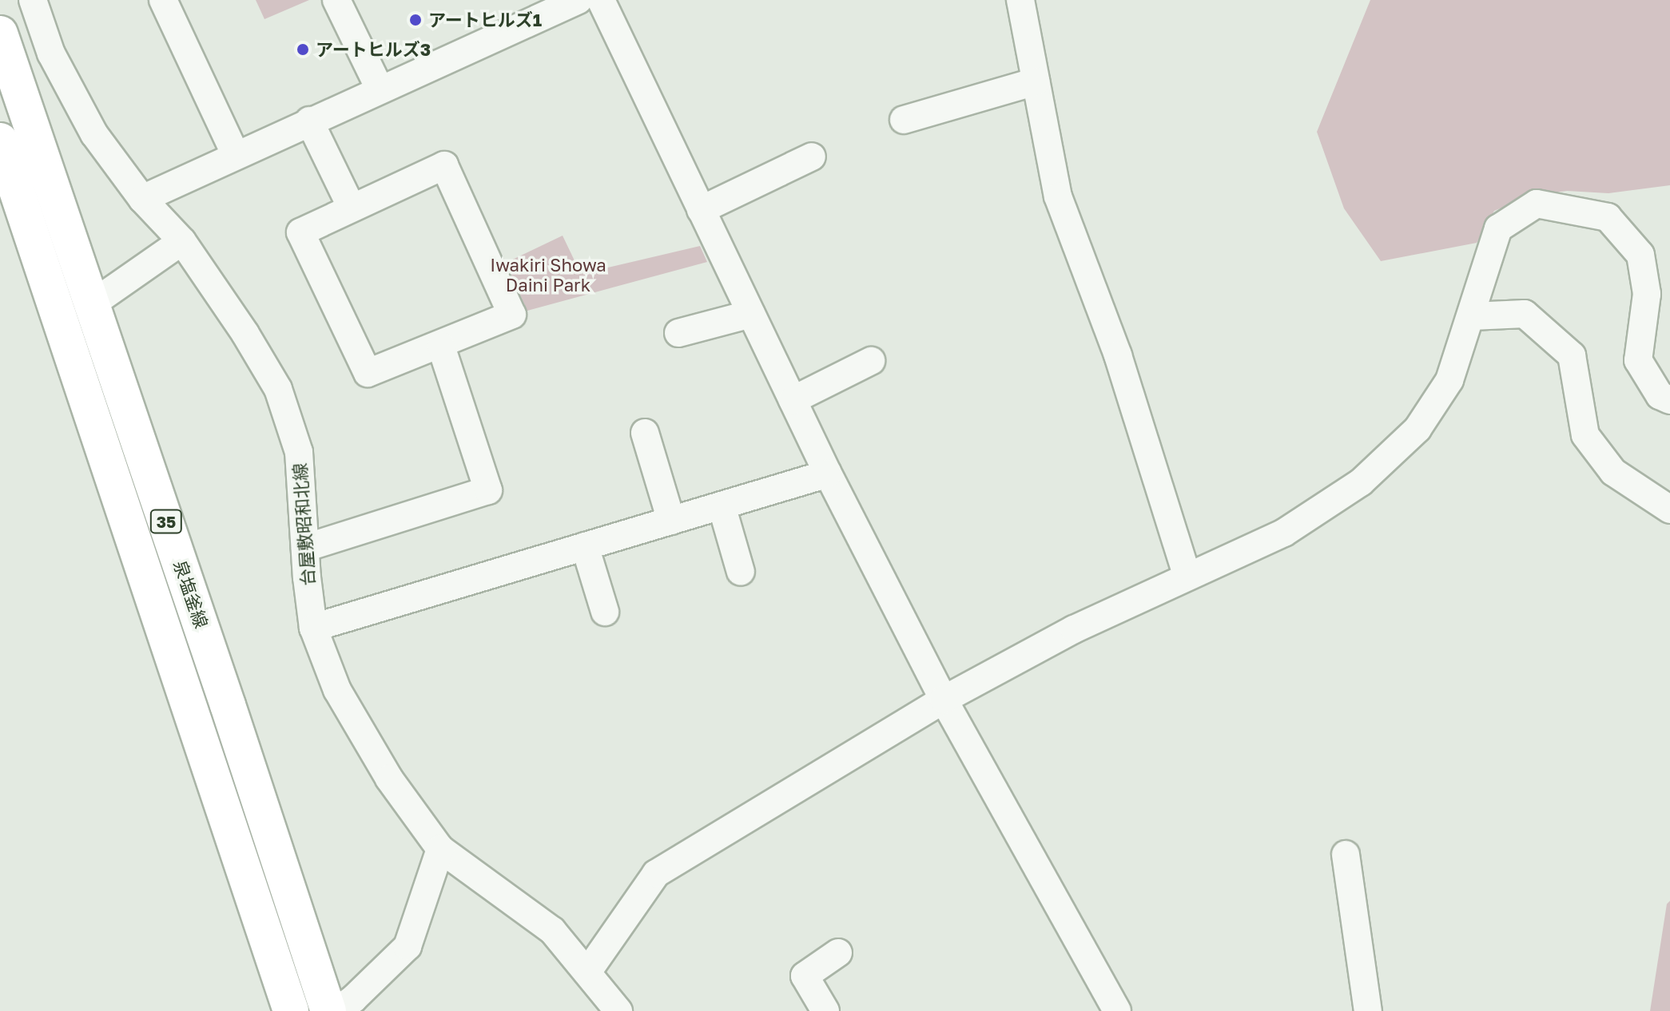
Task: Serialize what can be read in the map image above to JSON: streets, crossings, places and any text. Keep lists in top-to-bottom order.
{
  "streets": {
    "main road": ["35", "泉塩釜線"],
    "street": ["台屋敷昭和北線"]
  },
  "parks": ["Iwakiri Showa Daini Park"],
  "places": ["アートヒルズ1", "アートヒルズ3"]
}
